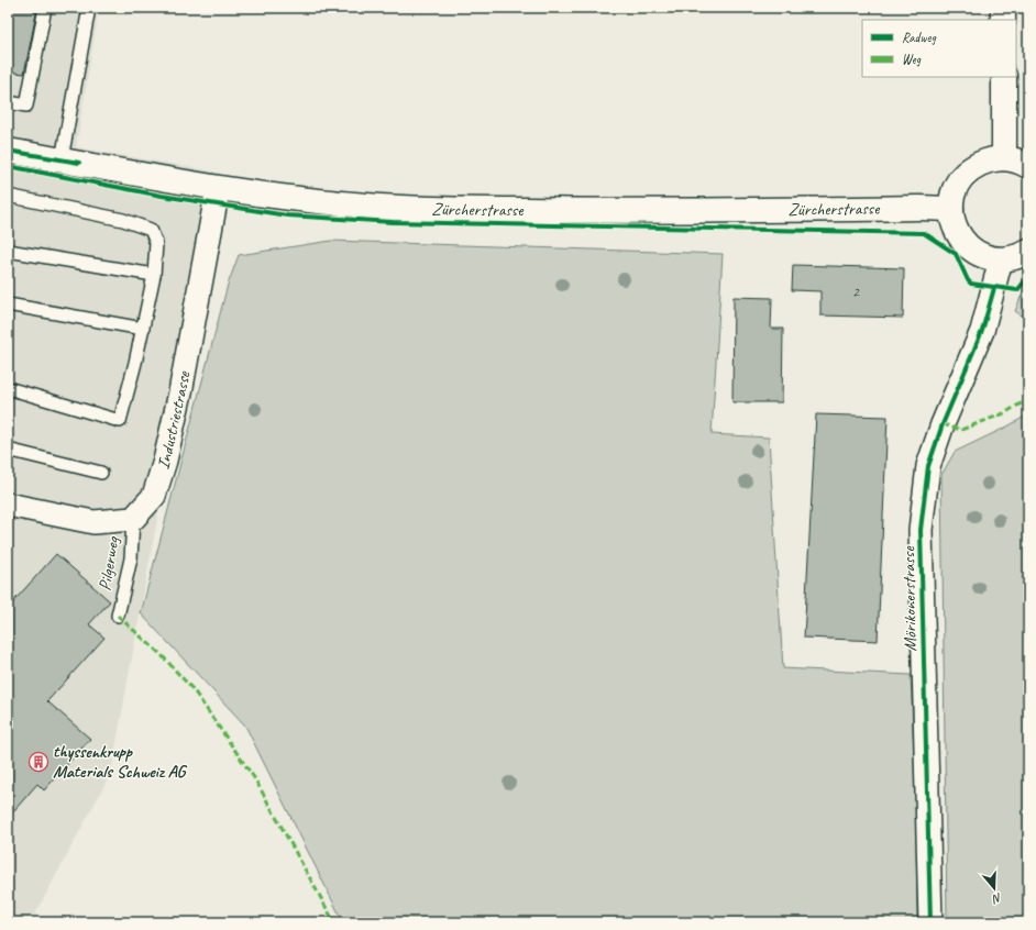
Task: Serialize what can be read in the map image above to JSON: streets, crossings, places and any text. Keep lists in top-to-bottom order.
{
  "streets": {
    "main road": ["Zürcherstrasse"],
    "street": ["Industriestrasse", "Mörikonerstrasse"],
    "lane": ["Pilgerweg"]
  },
  "crossings": [
    ["Zürcherstrasse", "Industriestrasse"],
    ["Industriestrasse", "Pilgerweg"]
  ],
  "places": {
    "building": ["thyssenkrupp Materials Schweiz AG"]
  },
  "house_numbers": ["2"],
  "legend": ["Radweg", "Weg"],
  "north": "bottom"
}
